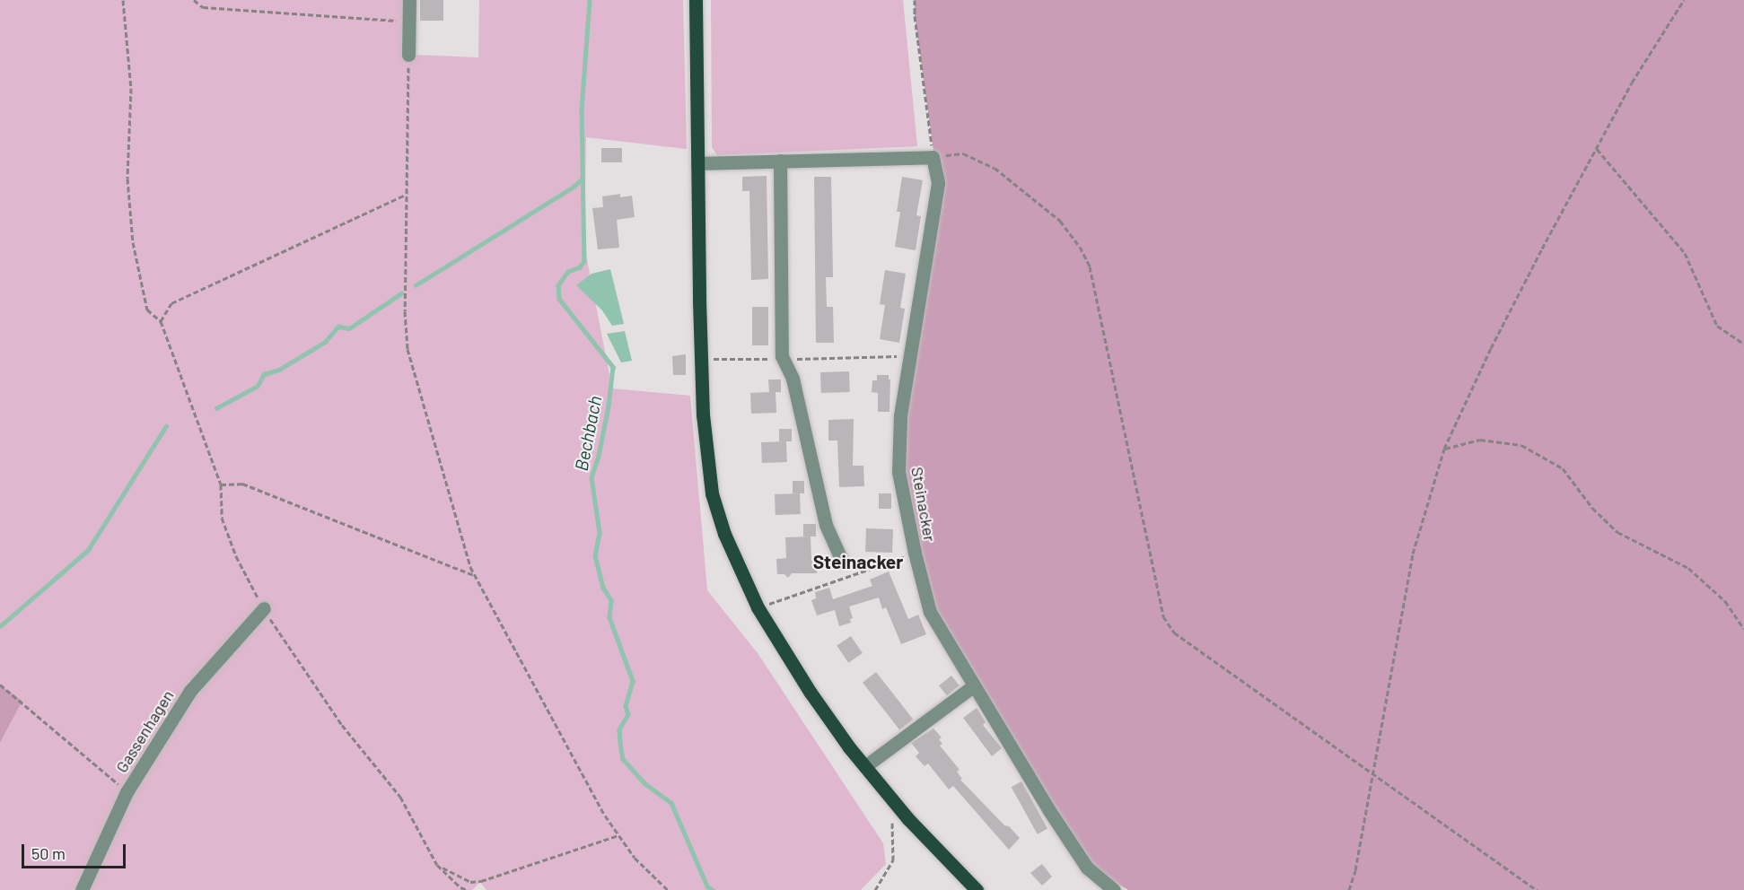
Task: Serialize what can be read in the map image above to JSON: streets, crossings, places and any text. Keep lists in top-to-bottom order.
{
  "streets": {
    "street": ["Steinacker", "Gassenhagen"]
  },
  "districts": ["Steinacker"],
  "water": ["Bechbach"],
  "scale_bar": "50 m"
}
